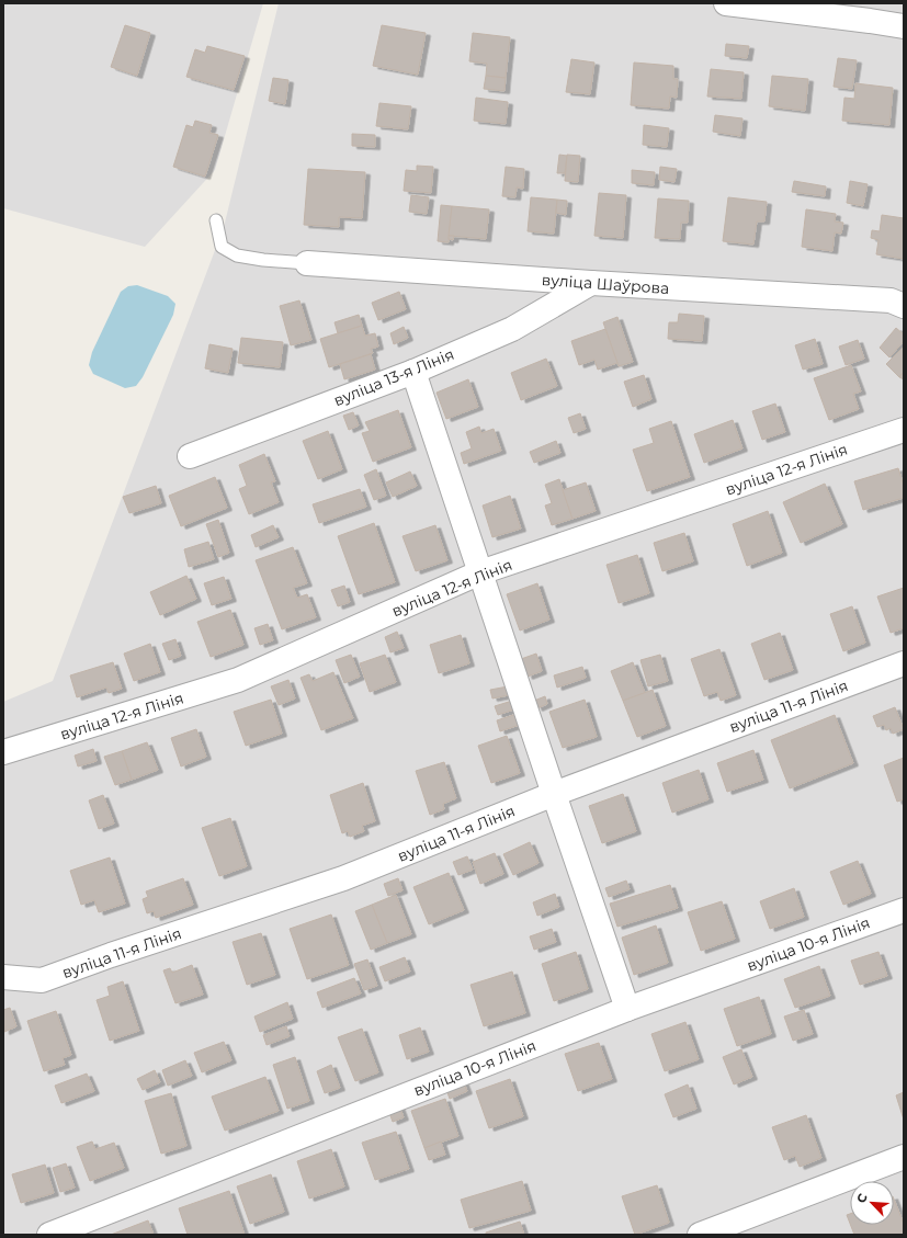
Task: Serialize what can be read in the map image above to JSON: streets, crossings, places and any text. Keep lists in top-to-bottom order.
{
  "streets": {
    "street": [
      "вуліца Шаўрова",
      "вуліца 13-я Лінія",
      "вуліца 12-я Лінія",
      "вуліца 11-я Лінія",
      "вуліца 10-я Лінія"
    ]
  },
  "crossings": [
    ["вуліца Шаўрова", "вуліца 13-я Лінія"]
  ],
  "north": "top left"
}
